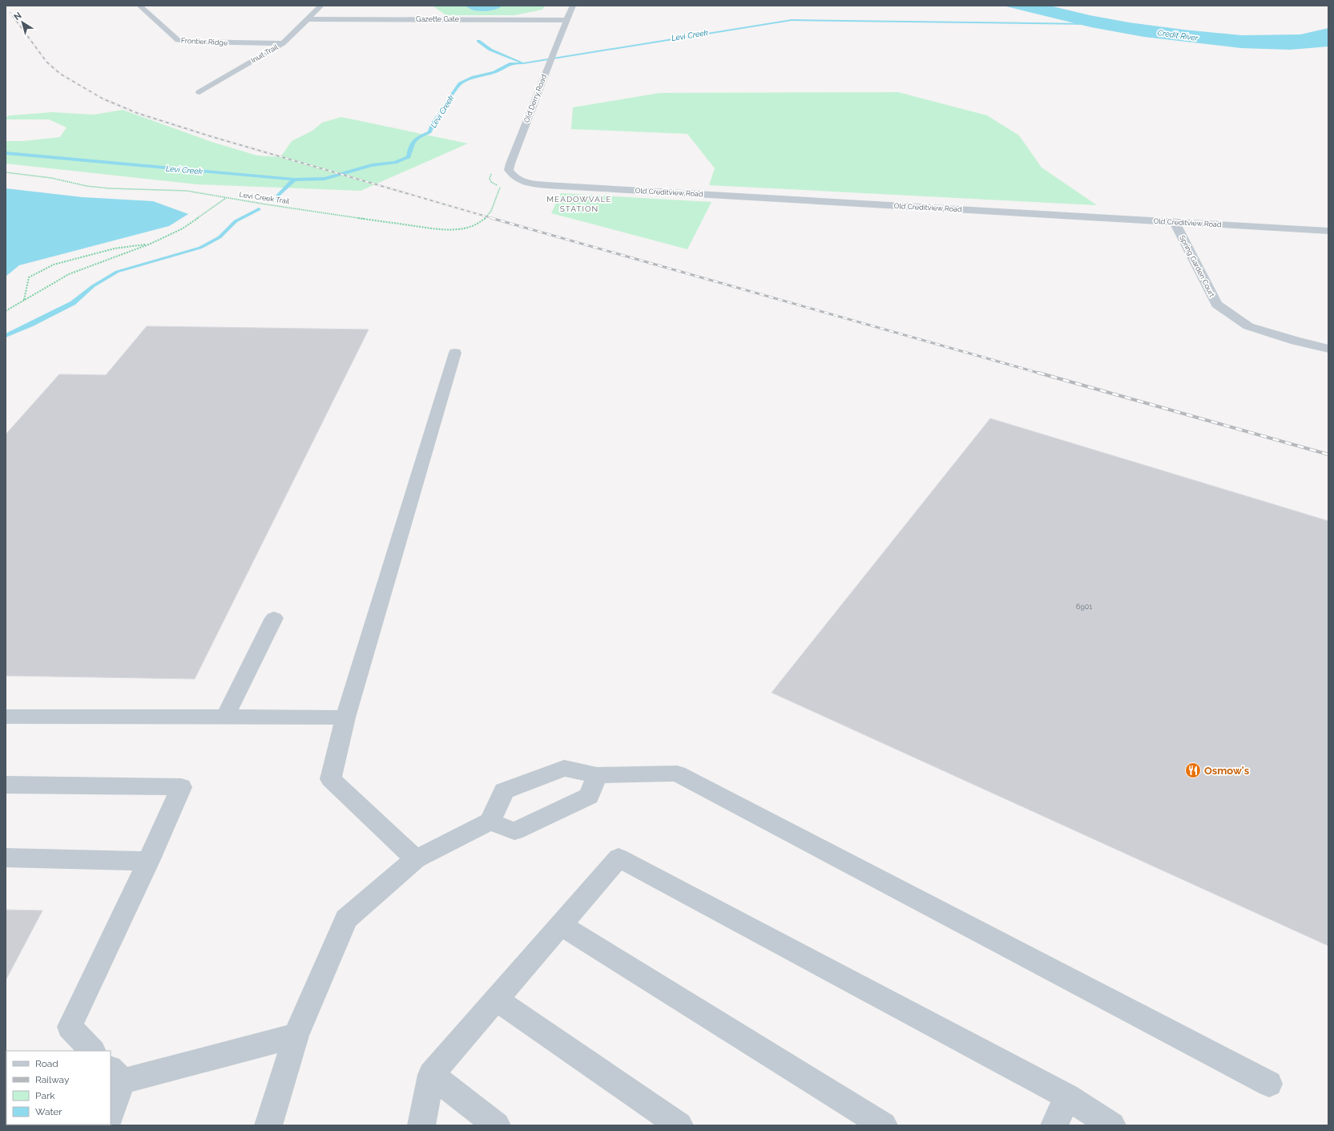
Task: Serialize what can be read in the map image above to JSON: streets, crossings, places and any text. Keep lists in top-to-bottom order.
{
  "streets": {
    "street": [
      "Gazette Gate",
      "Frontier Ridge",
      "Inuit Trail",
      "Old Derry Road",
      "Old Creditview Road",
      "Spring Garden Court"
    ],
    "path": ["Levi Creek Trail"]
  },
  "crossings": [
    ["Gazette Gate", "Inuit Trail"],
    ["Gazette Gate", "Old Derry Road"],
    ["Frontier Ridge", "Inuit Trail"],
    ["Old Derry Road", "Old Creditview Road"],
    ["Old Creditview Road", "Spring Garden Court"]
  ],
  "districts": ["MEADOWVALE STATION"],
  "water": ["Levi Creek", "Credit River"],
  "places": {
    "restaurant": ["Osmow's"]
  },
  "house_numbers": ["6901"],
  "legend": [
    "Road",
    "Railway",
    "Park",
    "Water"
  ],
  "north": "top left"
}
